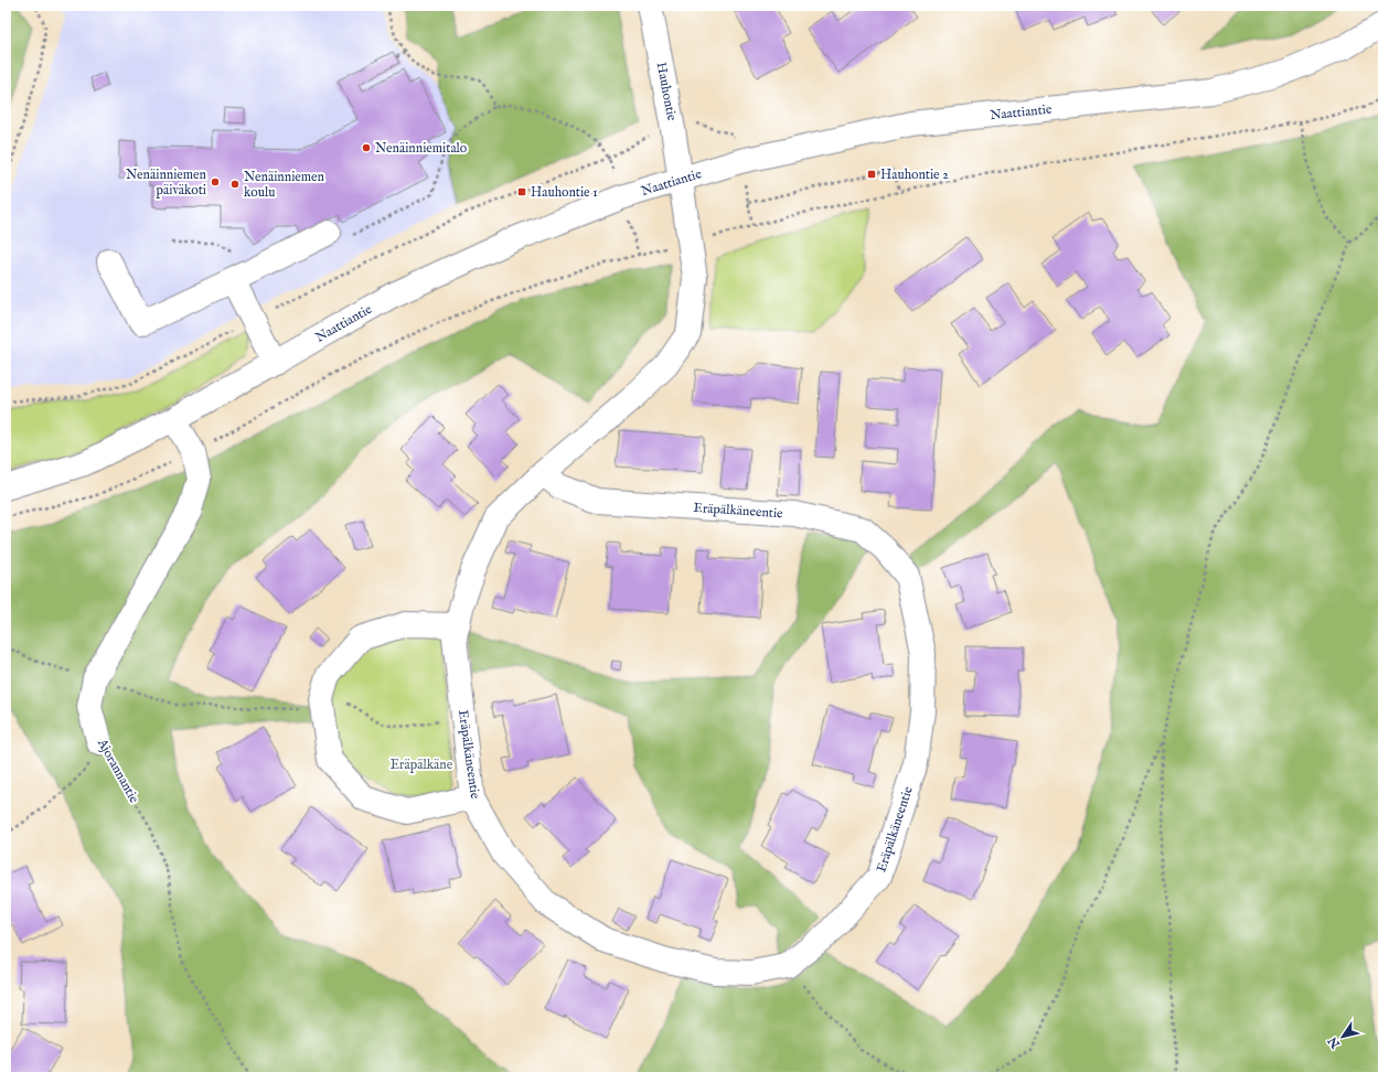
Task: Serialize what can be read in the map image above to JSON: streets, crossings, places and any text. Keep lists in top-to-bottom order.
{
  "streets": {
    "street": [
      "Hauhontie",
      "Naattiantie",
      "Eräpälkäneentie",
      "Ajorannantie"
    ]
  },
  "crossings": [
    ["Hauhontie", "Naattiantie"],
    ["Hauhontie", "Eräpälkäneentie"],
    ["Naattiantie", "Eräpälkäneentie"],
    ["Naattiantie", "Ajorannantie"]
  ],
  "parks": ["Eräpälkäne"],
  "places": {
    "other": ["Nenäinniemitalo", "Nenäinniemen päiväkoti", "Nenäinniemen koulu"],
    "transit": ["Hauhontie 2", "Hauhontie 1"]
  },
  "north": "bottom left"
}
